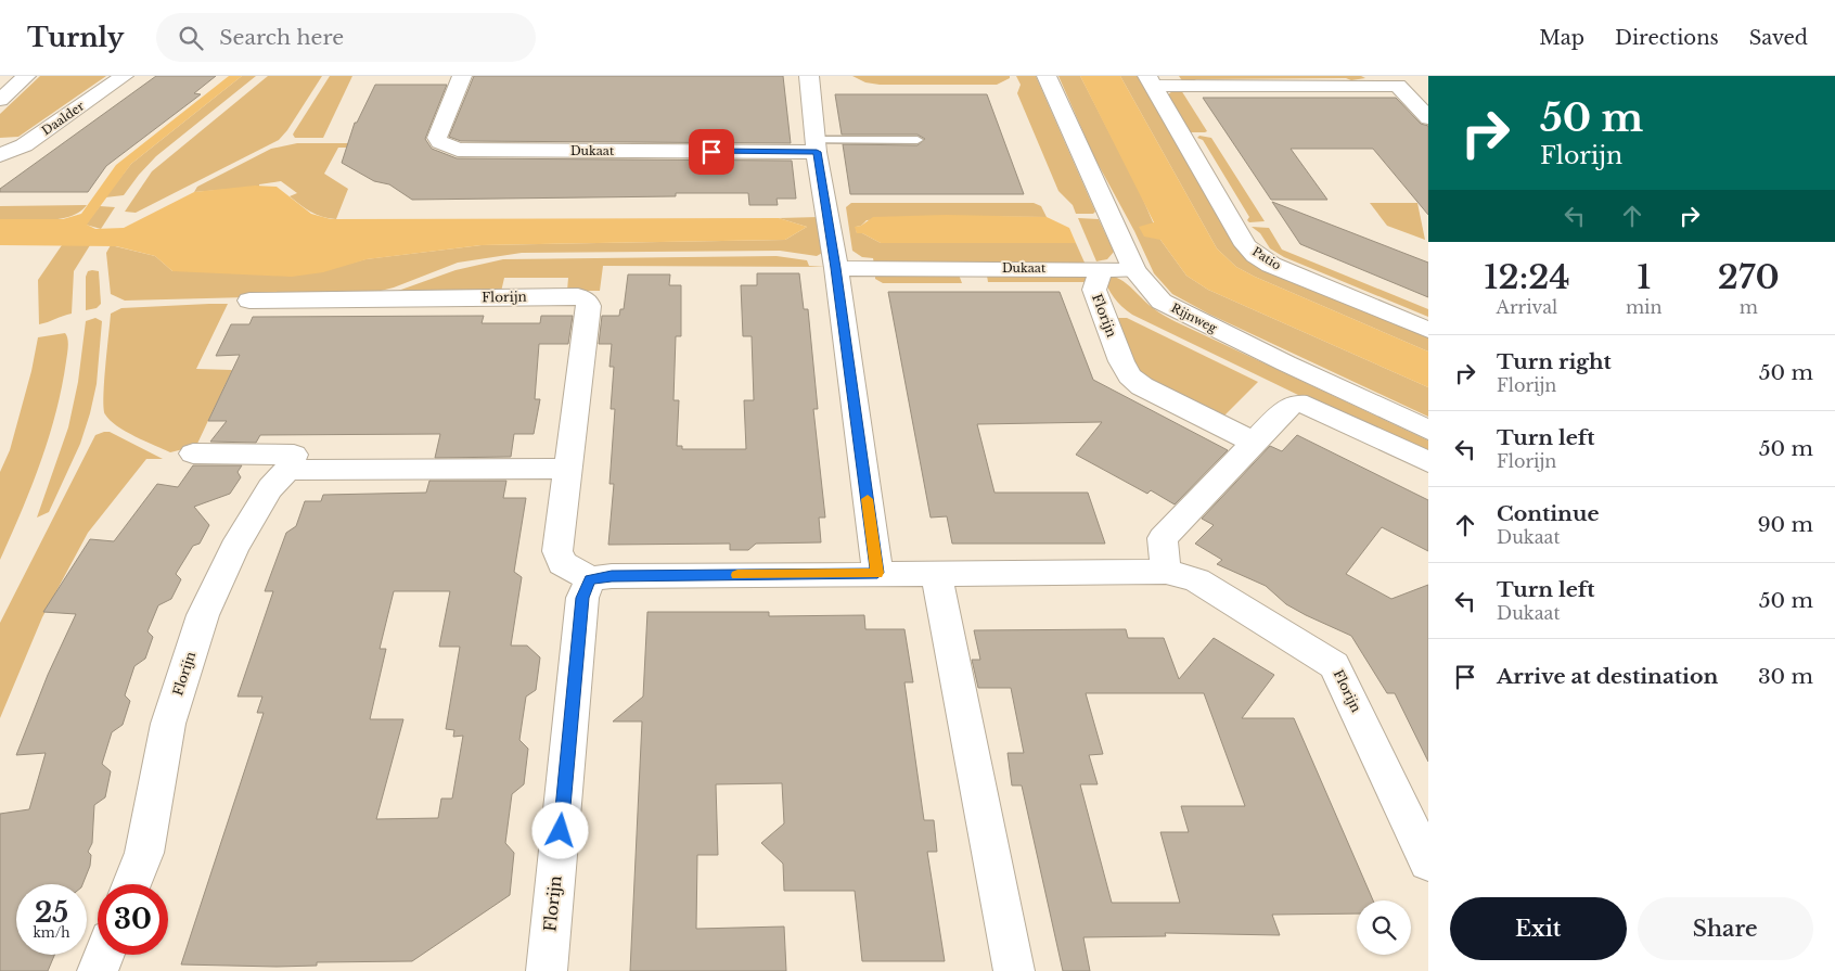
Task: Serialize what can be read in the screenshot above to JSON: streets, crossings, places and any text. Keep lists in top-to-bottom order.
{
  "streets": {
    "street": [
      "Daalder",
      "Dukaat",
      "Patio",
      "Florijn",
      "Rijnweg"
    ]
  },
  "crossings": [
    ["Dukaat", "Rijnweg"]
  ],
  "page": {
    "header": "Turnly",
    "search": "Search here",
    "nav": ["Map", "Directions", "Saved"],
    "turn": ["50 m", "Florijn"],
    "eta": [
      "12:24",
      "Arrival",
      "1",
      "min",
      "270",
      "m"
    ],
    "list": [
      {
        "name": "Turn right",
        "note": "Florijn",
        "value": "50 m"
      },
      {
        "name": "Turn left",
        "note": "Florijn",
        "value": "50 m"
      },
      {
        "name": "Continue",
        "note": "Dukaat",
        "value": "90 m"
      },
      {
        "name": "Turn left",
        "note": "Dukaat",
        "value": "50 m"
      },
      {
        "name": "Arrive at destination",
        "value": "30 m"
      }
    ],
    "speed": "25 km/h",
    "limit": "30",
    "buttons": ["Exit", "Share"]
  }
}
